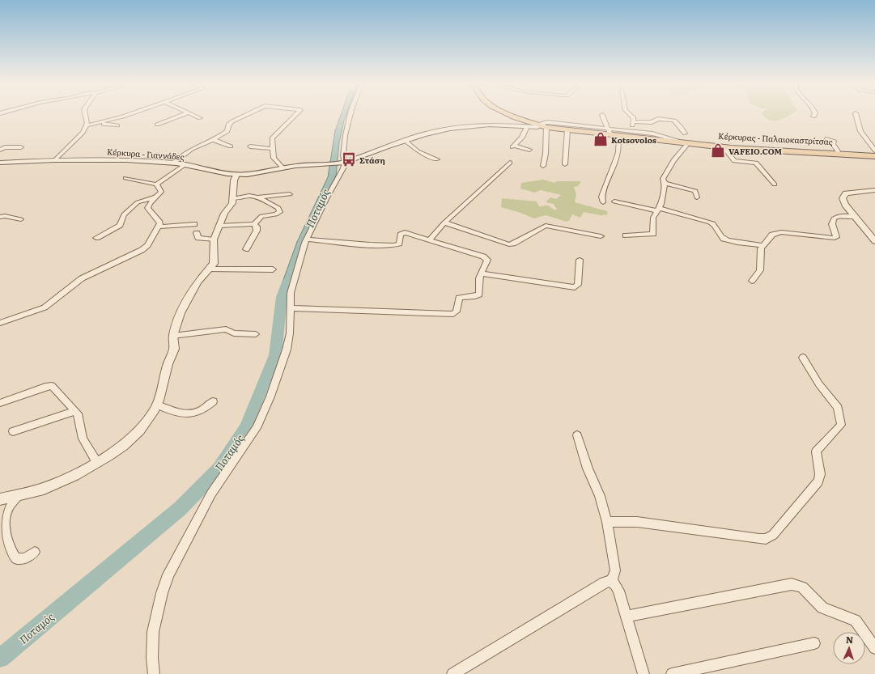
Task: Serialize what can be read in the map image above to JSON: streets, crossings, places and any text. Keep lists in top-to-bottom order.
{
  "streets": {
    "main road": ["Κέρκυρας - Παλαιοκαστρίτσας", "Κέρκυρα - Γιαννάδες"]
  },
  "water": ["Ποταμός"],
  "places": {
    "shop": ["Kotsovolos", "VAFEIO.COM"],
    "bus stop": ["Στάση"]
  },
  "north": "top"
}
